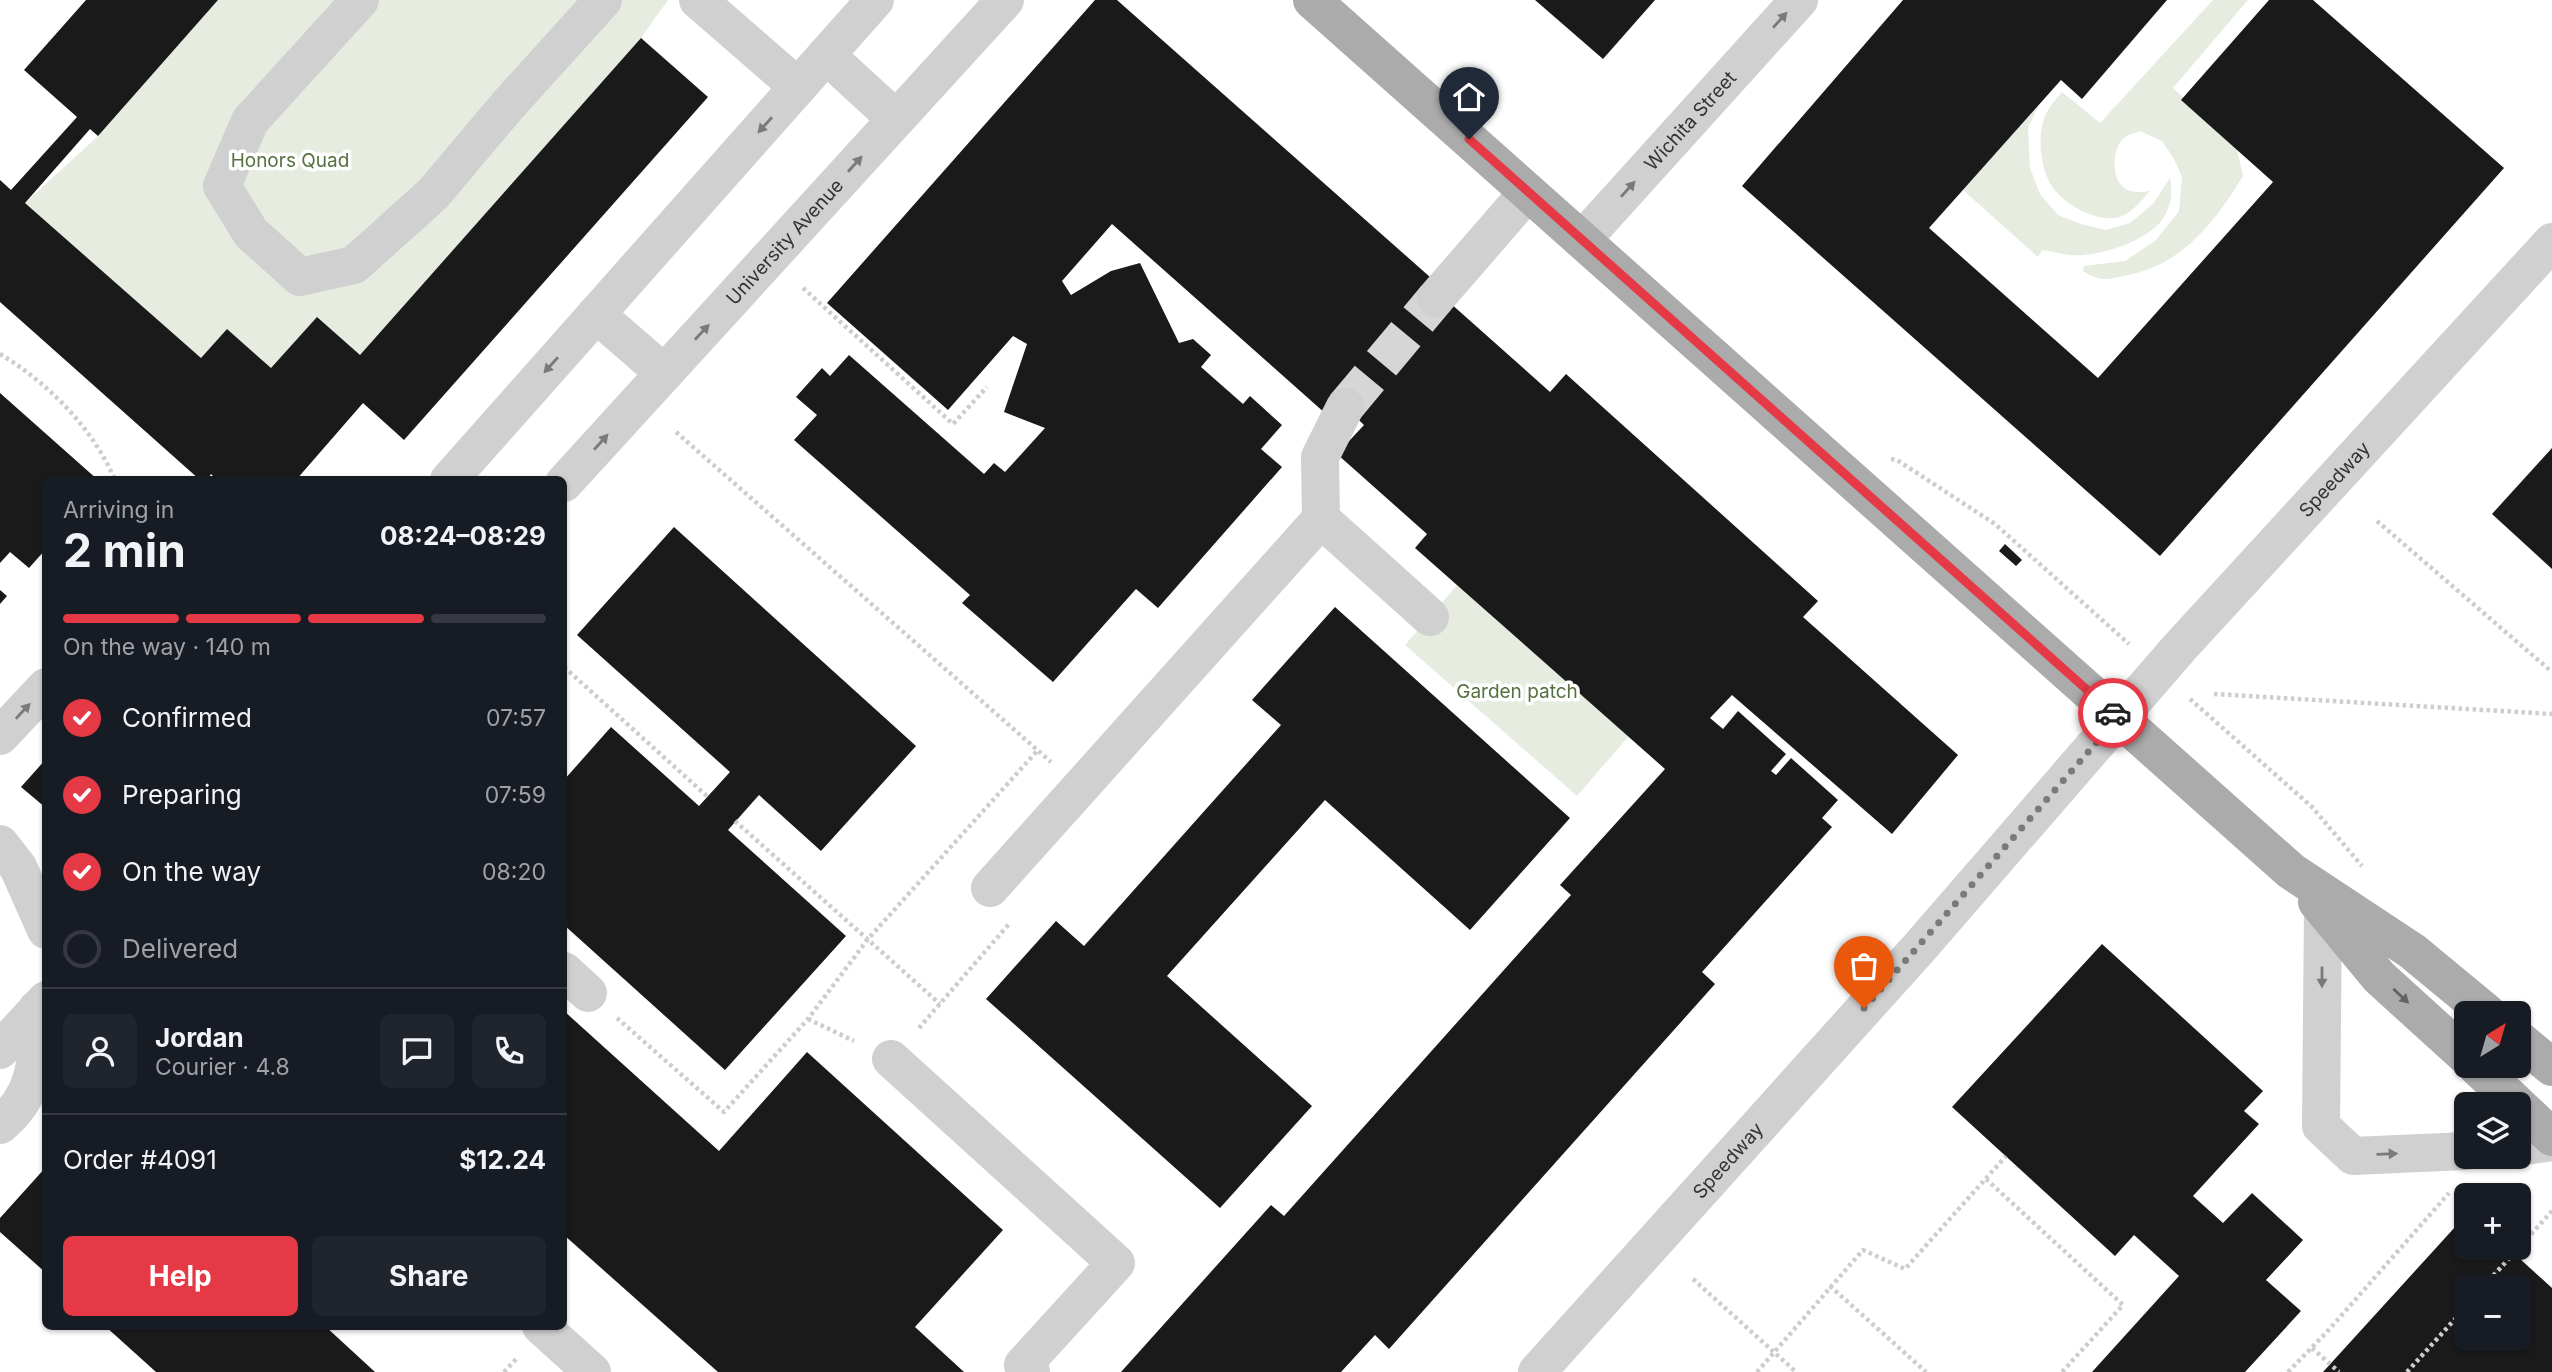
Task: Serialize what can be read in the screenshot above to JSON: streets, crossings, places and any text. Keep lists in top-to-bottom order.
{
  "streets": {
    "street": ["Wichita Street", "University Avenue", "Speedway"]
  },
  "one_way": ["Wichita Street"],
  "parks": ["Honors Quad", "Garden patch"],
  "north": "top right",
  "page": {
    "heading": ["2 min", "Arriving in", "08:24–08:29"],
    "panel": [
      "Jordan",
      "Courier · 4.8",
      "Order #4091",
      "$12.24"
    ],
    "bar": "On the way · 140 m",
    "list": [
      ["Confirmed", "07:57"],
      ["Preparing", "07:59"],
      ["On the way", "08:20"],
      "Delivered"
    ],
    "map_buttons": ["+", "−"],
    "buttons": ["Help", "Share"]
  }
}
